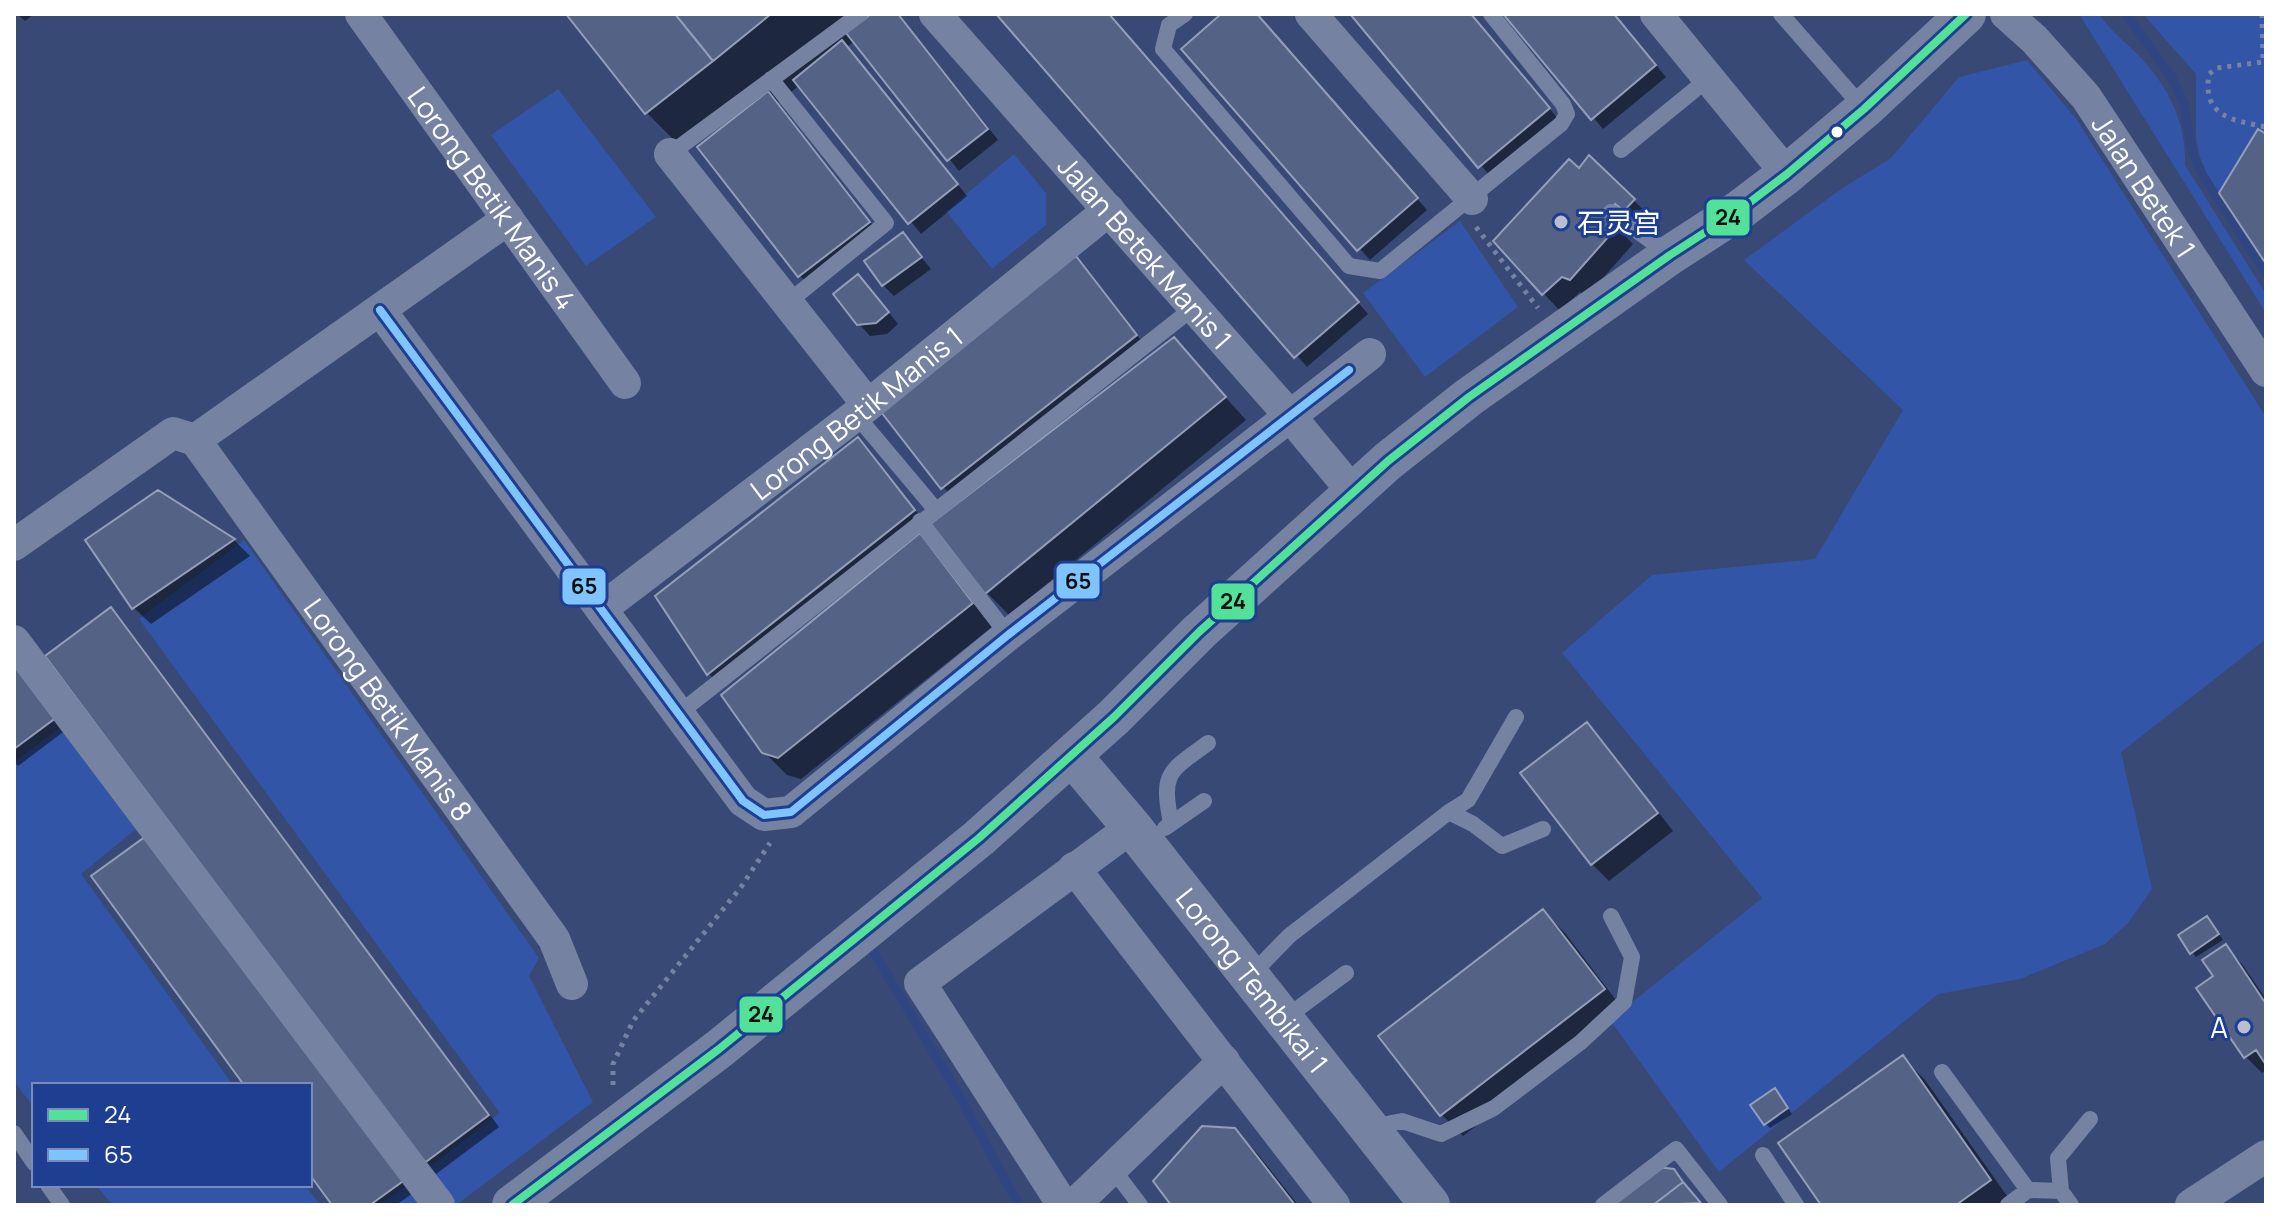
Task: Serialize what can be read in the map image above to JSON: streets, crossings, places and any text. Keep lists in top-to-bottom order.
{
  "streets": {
    "street": [
      "Jalan Betek 1",
      "Lorong Betik Manis 4",
      "Jalan Betek Manis 1",
      "Lorong Betik Manis 1",
      "Lorong Betik Manis 8",
      "Lorong Tembikai 1"
    ]
  },
  "crossings": [
    ["Jalan Betek Manis 1", "Lorong Betik Manis 1"]
  ],
  "places": ["石灵宫", "A"],
  "lines": ["transit line 24", "transit line 65"],
  "legend": ["24", "65"]
}
